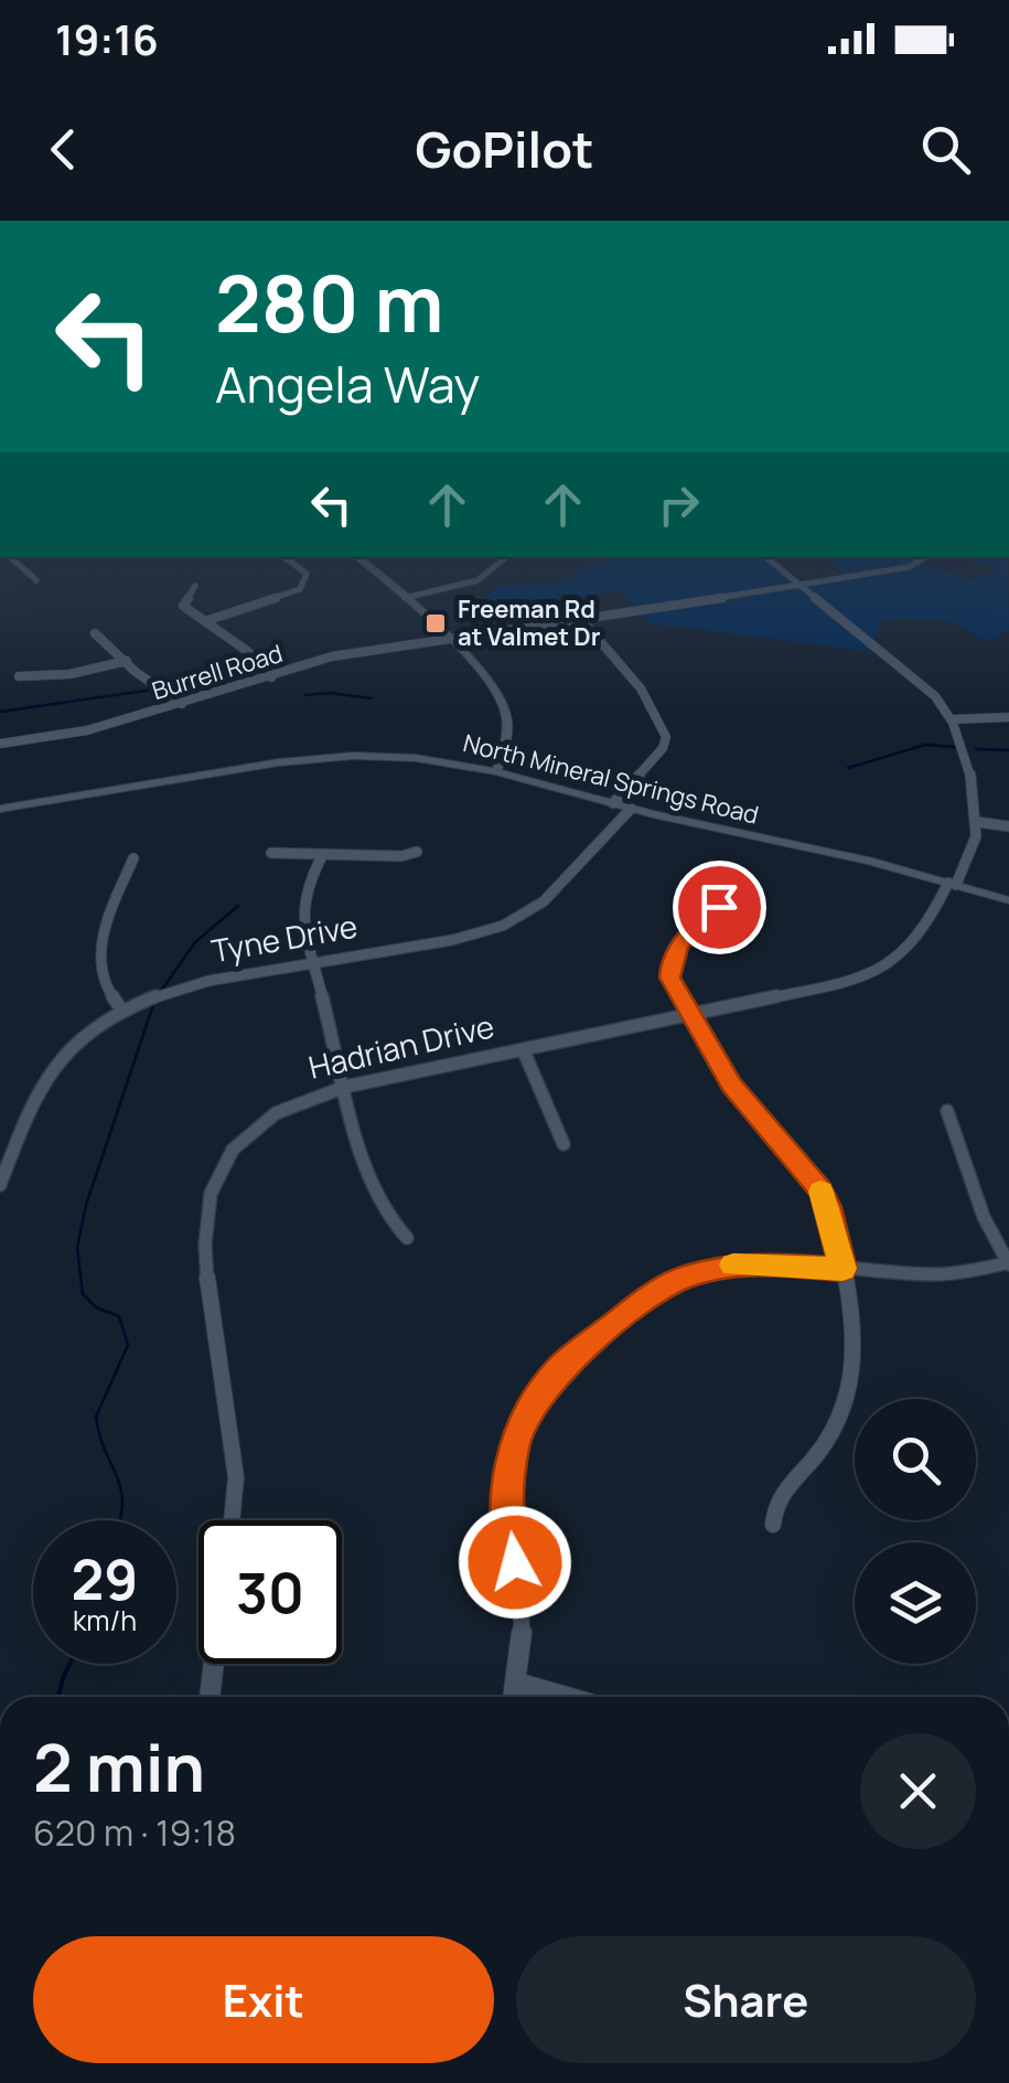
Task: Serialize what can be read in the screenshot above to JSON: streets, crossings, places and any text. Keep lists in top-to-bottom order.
{
  "streets": {
    "street": [
      "Burrell Road",
      "North Mineral Springs Road",
      "Tyne Drive",
      "Hadrian Drive"
    ]
  },
  "crossings": [
    ["North Mineral Springs Road", "Tyne Drive"],
    ["North Mineral Springs Road", "Hadrian Drive"]
  ],
  "places": {
    "transit": ["Freeman Rd at Valmet Dr"]
  },
  "page": {
    "status": "19:16",
    "header": "GoPilot",
    "turn": ["280 m", "Angela Way"],
    "speed": "29 km/h",
    "limit": "30",
    "heading": ["2 min", "620 m · 19:18"],
    "buttons": ["Exit", "Share"]
  }
}
